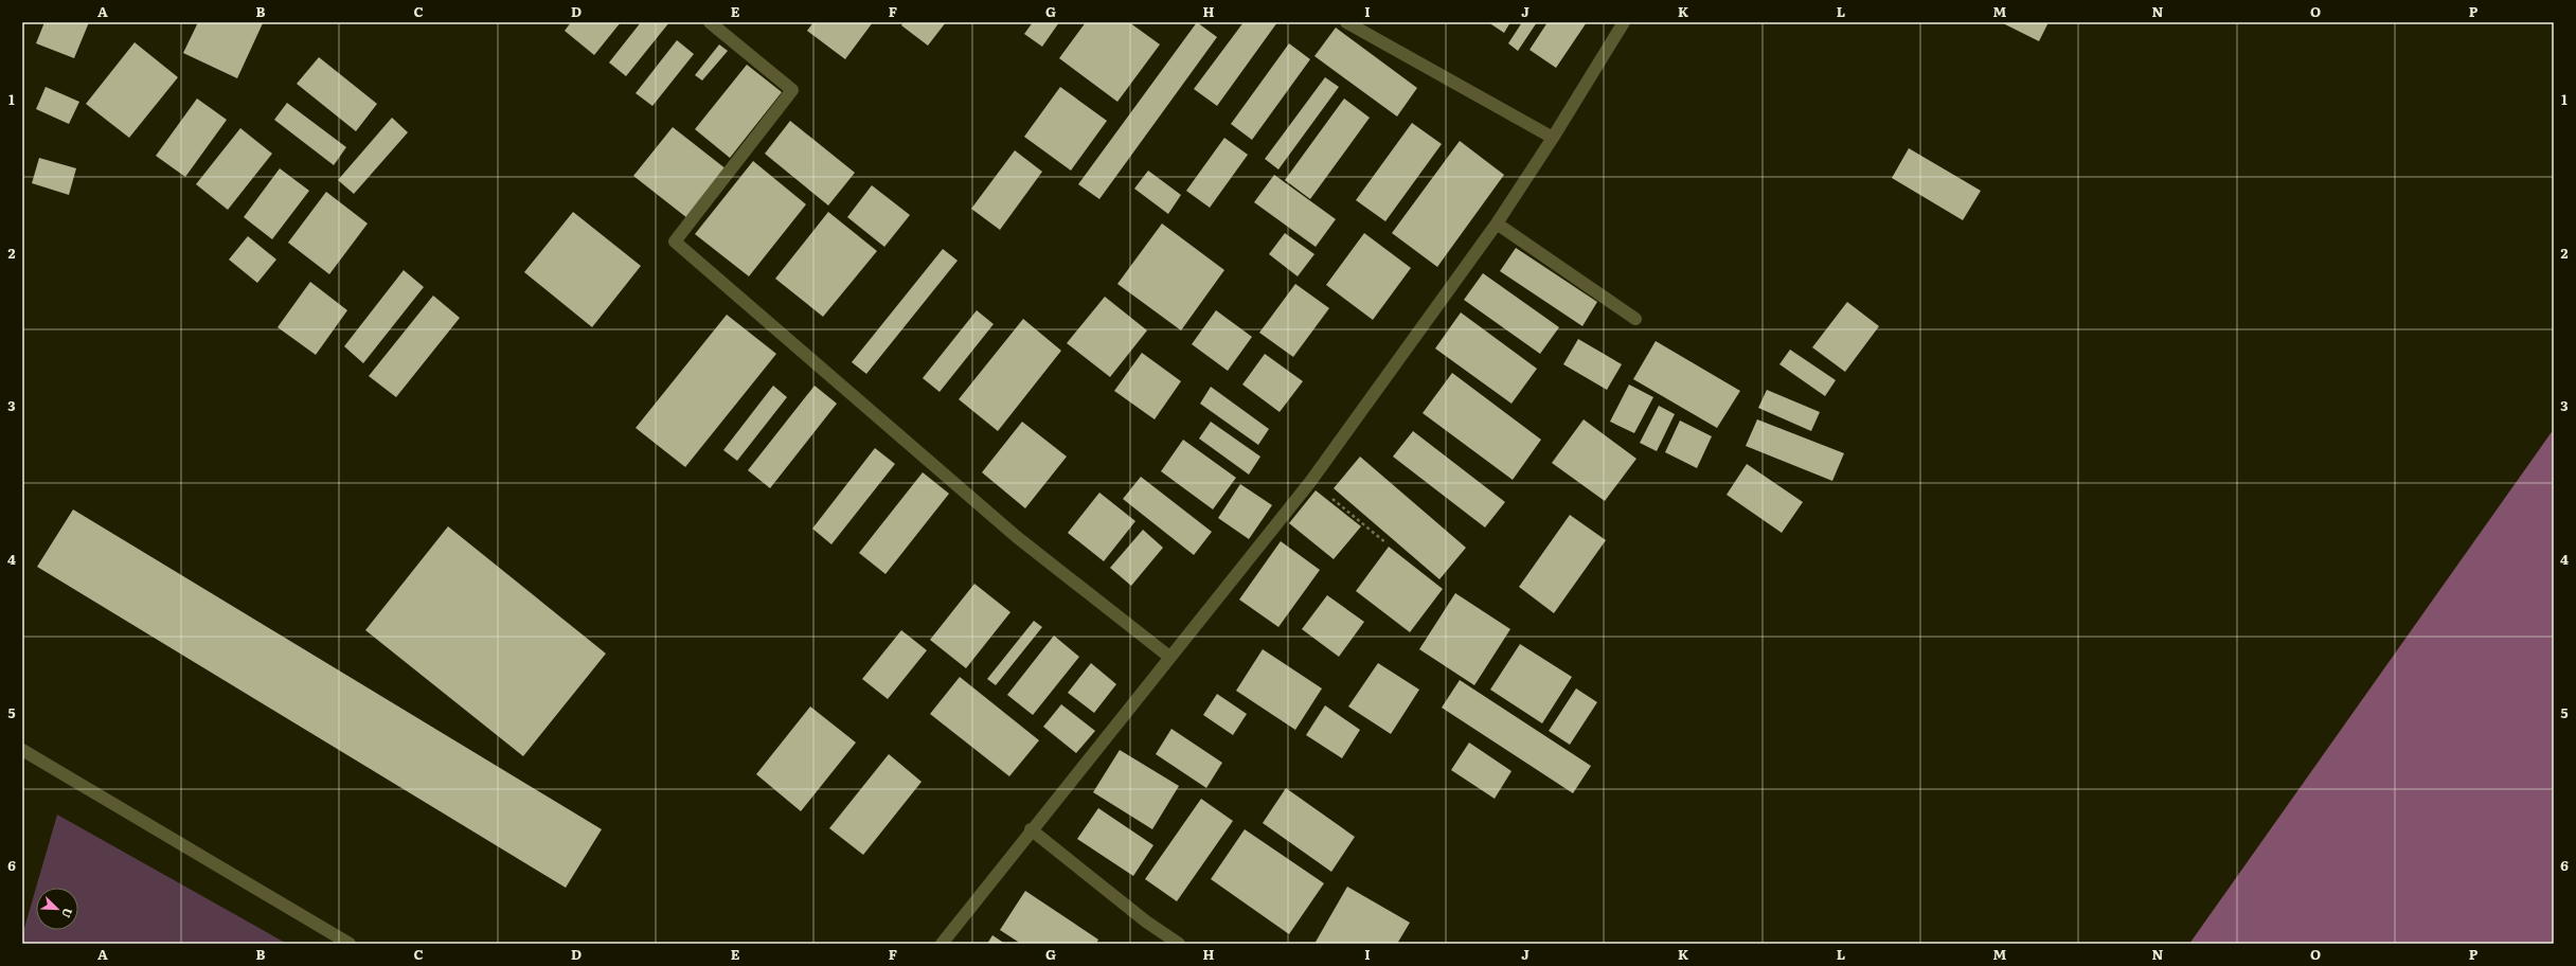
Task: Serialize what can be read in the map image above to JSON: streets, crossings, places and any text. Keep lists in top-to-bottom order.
{
  "north": "bottom right",
  "grid": {
    "columns": [
      "A",
      "B",
      "C",
      "D",
      "E",
      "F",
      "G",
      "H",
      "I",
      "J",
      "K",
      "L",
      "M",
      "N",
      "O",
      "P"
    ],
    "rows": [
      "1",
      "2",
      "3",
      "4",
      "5",
      "6"
    ]
  }
}
